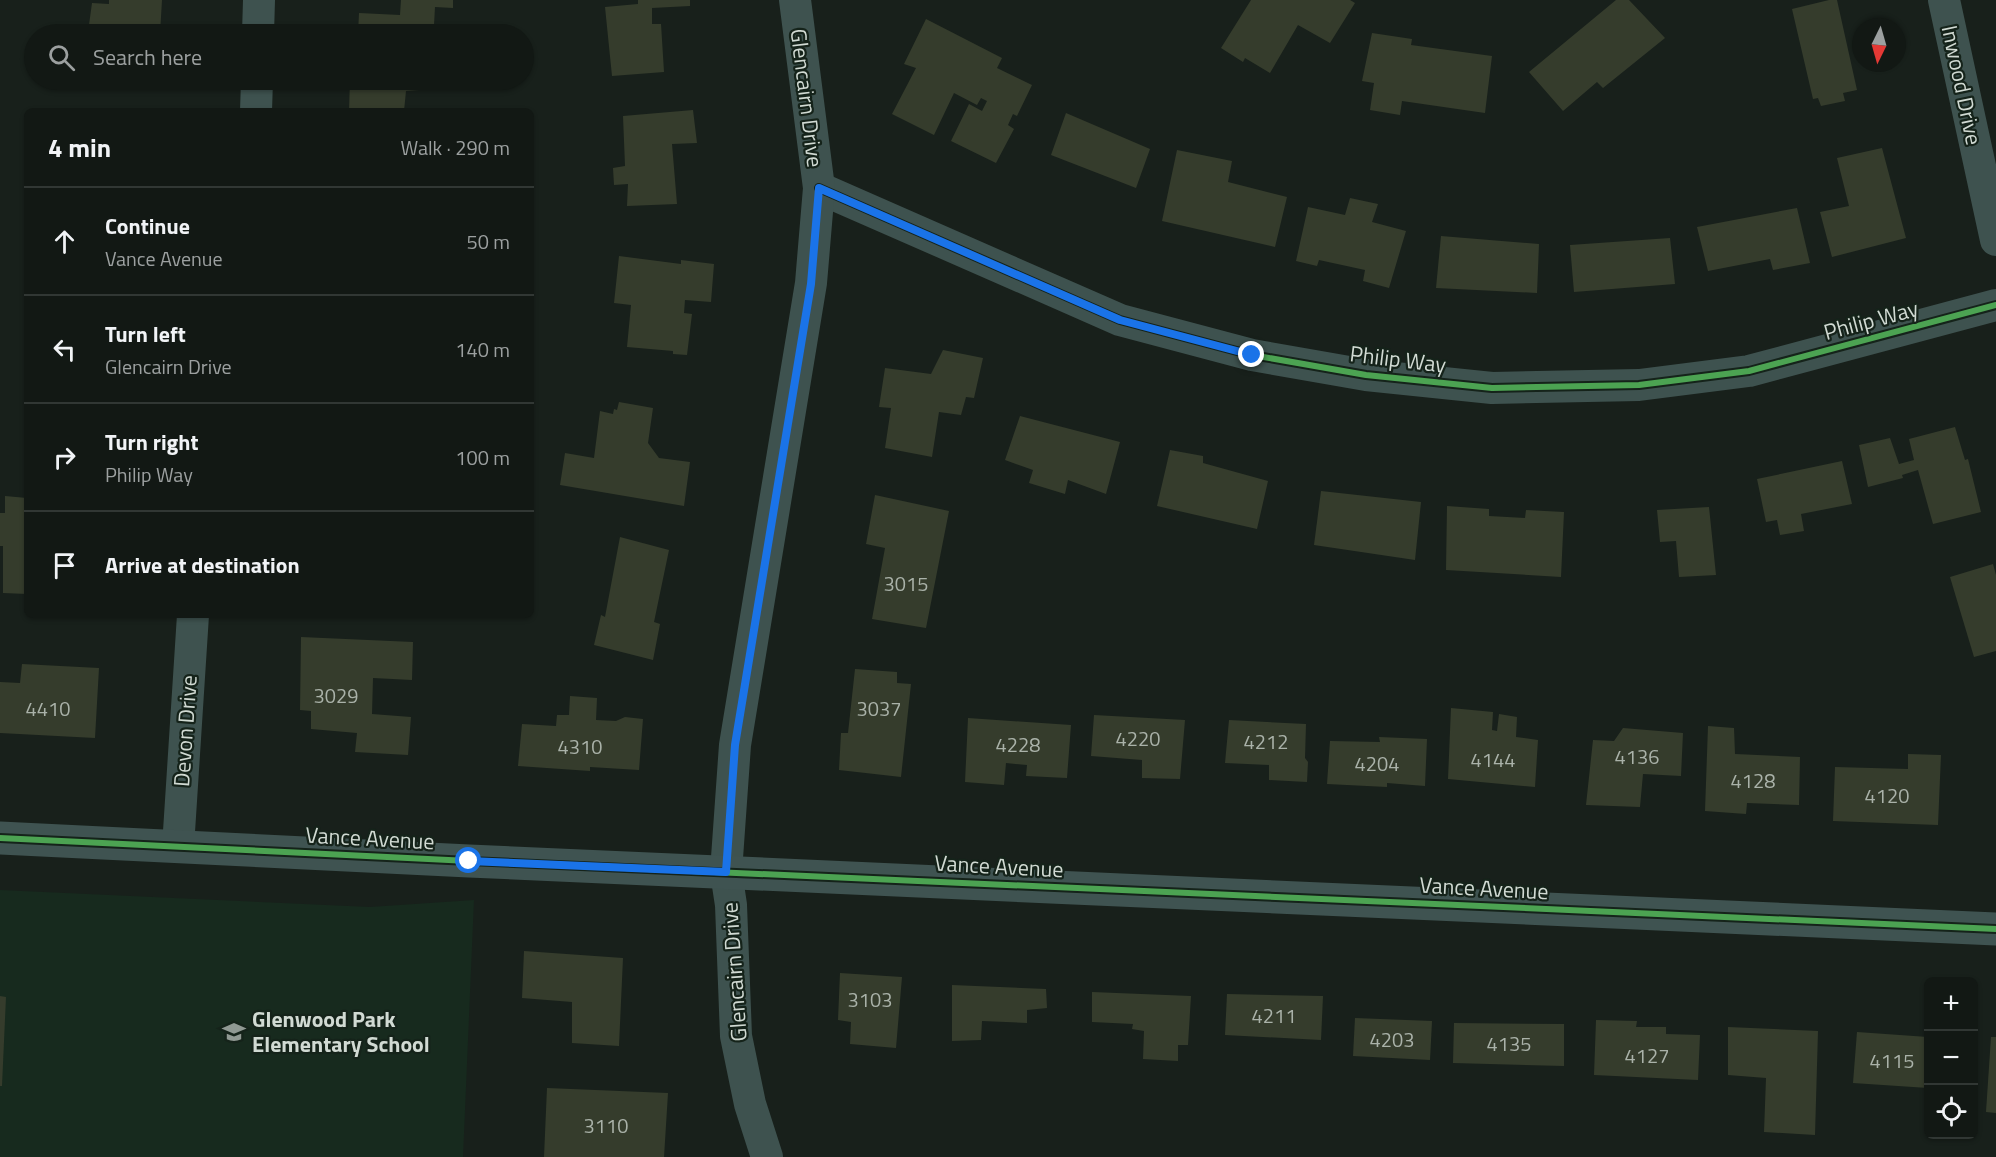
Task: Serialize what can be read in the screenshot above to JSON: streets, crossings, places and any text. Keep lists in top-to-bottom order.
{
  "streets": {
    "street": [
      "Inwood Drive",
      "Glencairn Drive",
      "Philip Way",
      "Devon Drive",
      "Vance Avenue"
    ]
  },
  "crossings": [
    ["Glencairn Drive", "Philip Way"],
    ["Glencairn Drive", "Vance Avenue"],
    ["Devon Drive", "Vance Avenue"]
  ],
  "places": {
    "school or university": ["Glenwood Park Elementary School"]
  },
  "house_numbers": [
    "3015",
    "3029",
    "4410",
    "3037",
    "4220",
    "4212",
    "4228",
    "4310",
    "4136",
    "4144",
    "4204",
    "4128",
    "4120",
    "3103",
    "4211",
    "4203",
    "4135",
    "4127",
    "4115",
    "3110"
  ],
  "north": "bottom",
  "page": {
    "search": "Search here",
    "heading": ["4 min", "Walk · 290 m"],
    "list": [
      ["Continue", "Vance Avenue", "50 m"],
      ["Turn left", "Glencairn Drive", "140 m"],
      ["Turn right", "Philip Way", "100 m"],
      "Arrive at destination"
    ],
    "map_buttons": ["+", "−"]
  }
}
